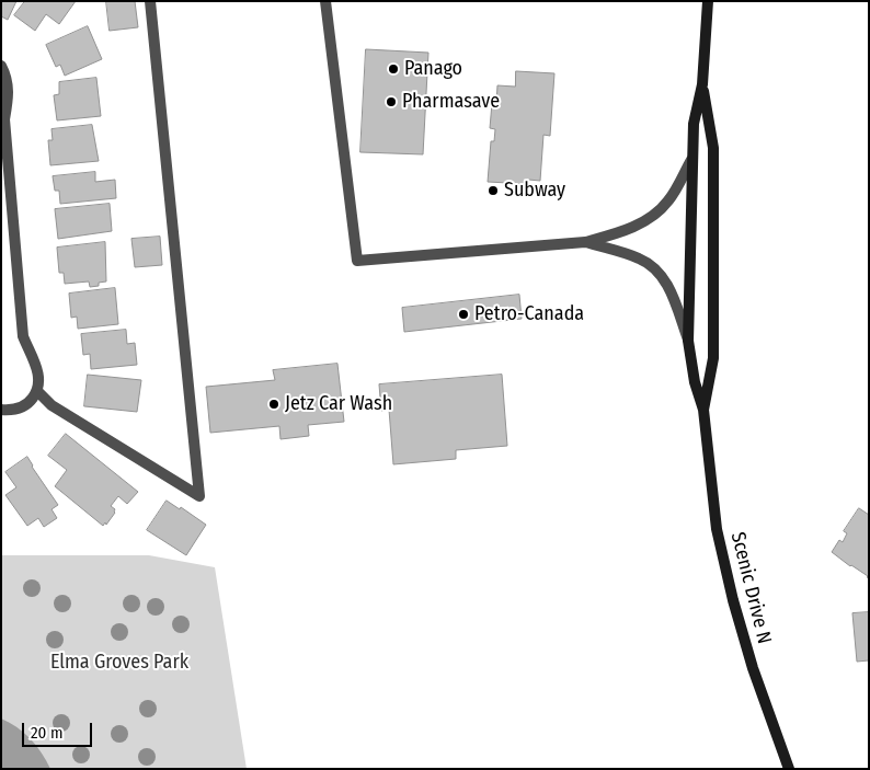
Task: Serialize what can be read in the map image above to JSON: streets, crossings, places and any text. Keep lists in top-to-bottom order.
{
  "streets": {
    "main road": ["Scenic Drive N"]
  },
  "parks": ["Elma Groves Park"],
  "places": [
    "Panago",
    "Pharmasave",
    "Subway",
    "Petro-Canada",
    "Jetz Car Wash"
  ],
  "scale_bar": "20 m"
}
